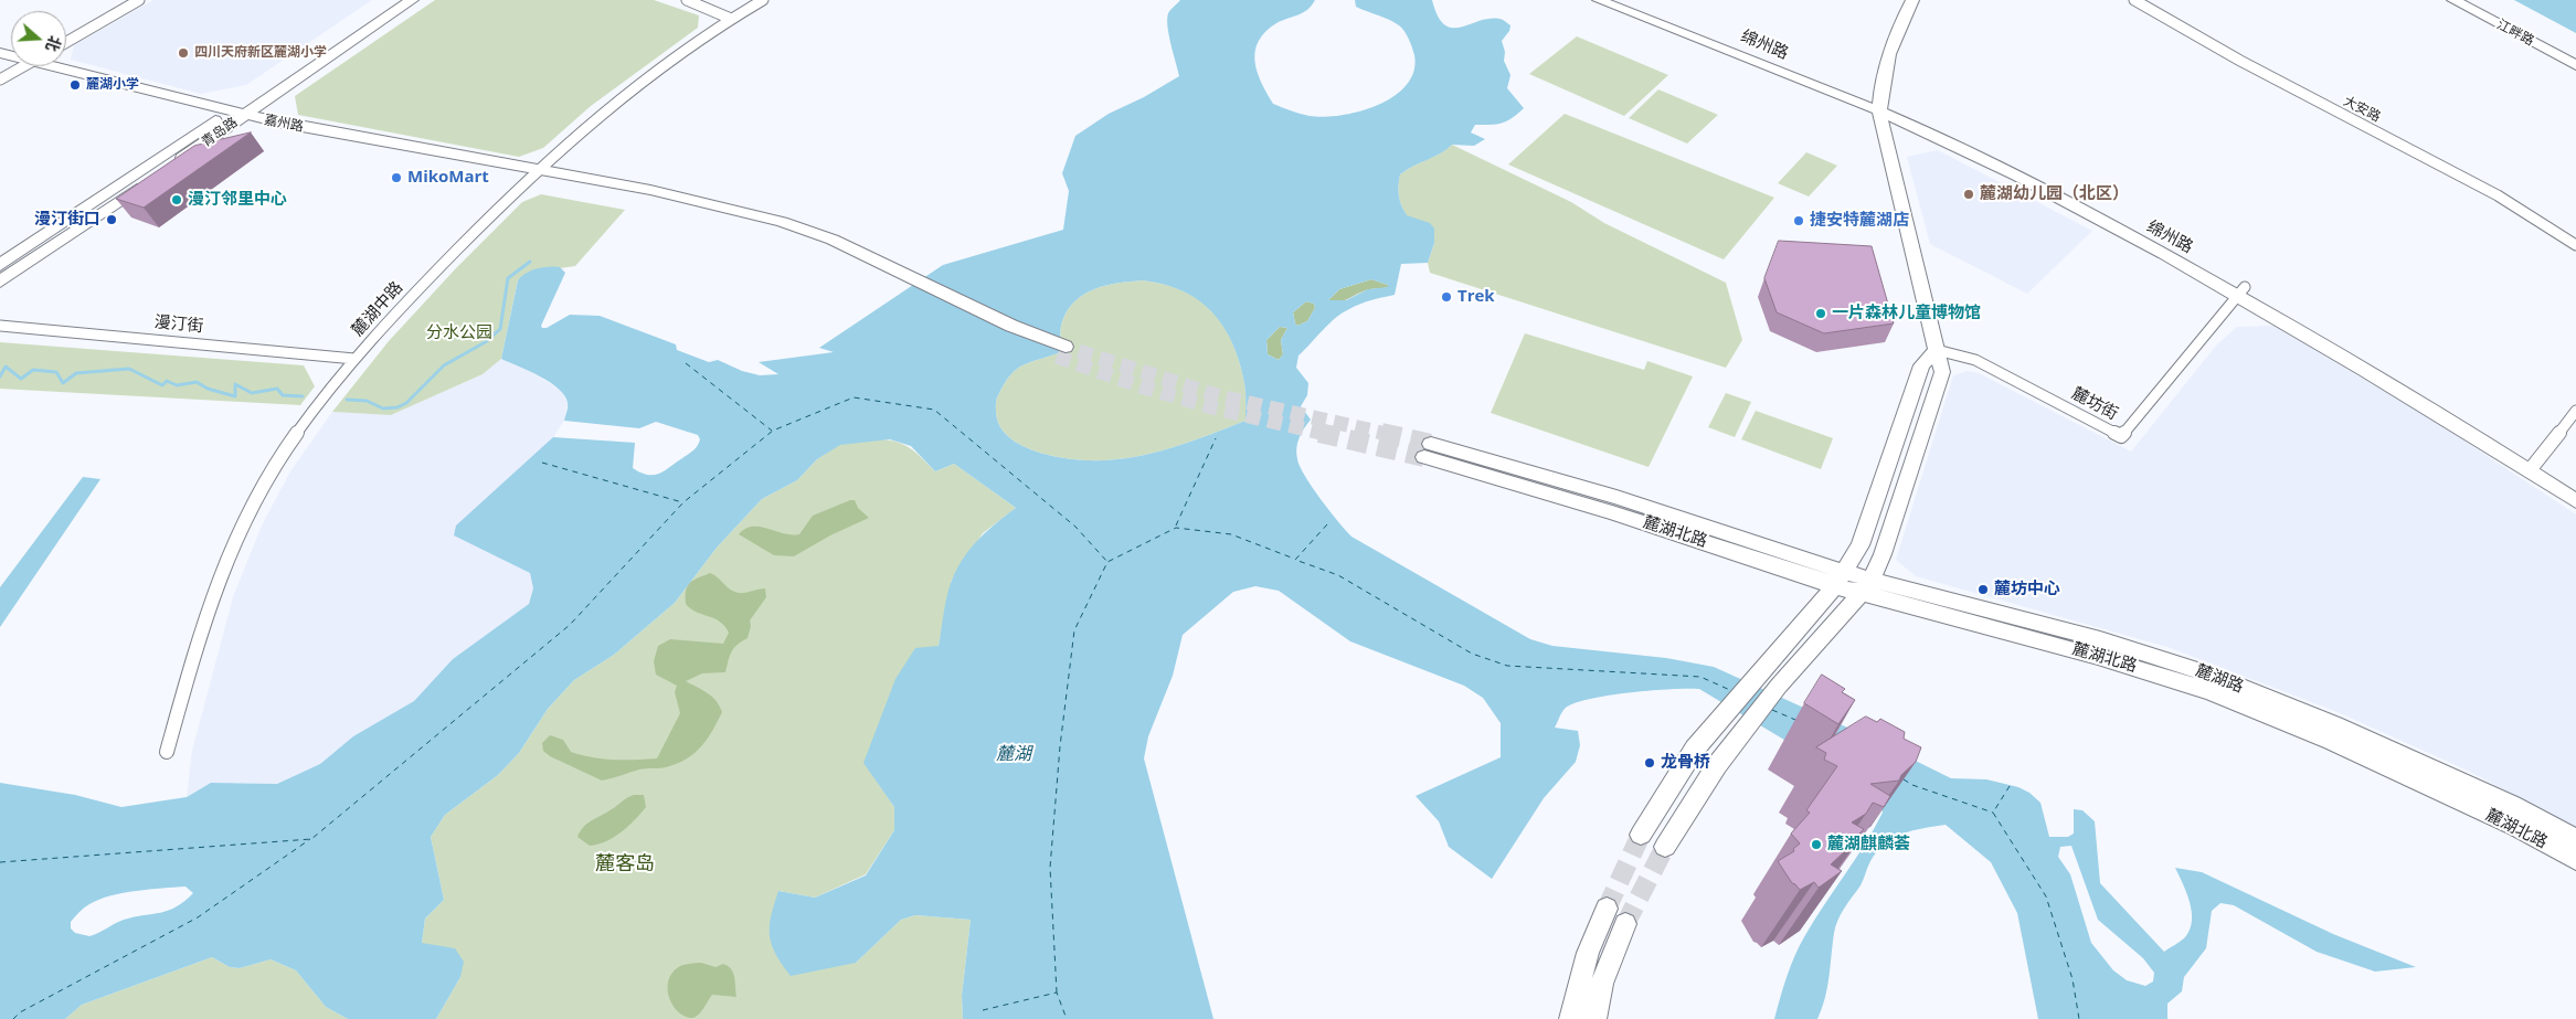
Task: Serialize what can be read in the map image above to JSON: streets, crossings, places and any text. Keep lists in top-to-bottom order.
{
  "streets": {
    "main road": ["绵州路", "青岛路"],
    "street": [
      "江畔路",
      "大安路",
      "嘉州路",
      "麓湖中路",
      "漫汀街",
      "麓坊街",
      "麓湖北路"
    ]
  },
  "crossings": [
    ["绵州路", "麓坊街"],
    ["嘉州路", "青岛路"],
    ["嘉州路", "麓湖中路"],
    ["麓湖中路", "漫汀街"]
  ],
  "water": ["麓湖"],
  "parks": ["分水公园", "麓客岛"],
  "places": [
    "四川天府新区麓湖小学",
    "麓湖小学",
    "MikoMart",
    "麓湖幼儿园（北区）",
    "漫汀邻里中心",
    "漫汀街口",
    "捷安特麓湖店",
    "Trek",
    "一片森林儿童博物馆",
    "麓坊中心",
    "龙骨桥",
    "麓湖麒麟荟"
  ],
  "north": "right"
}
